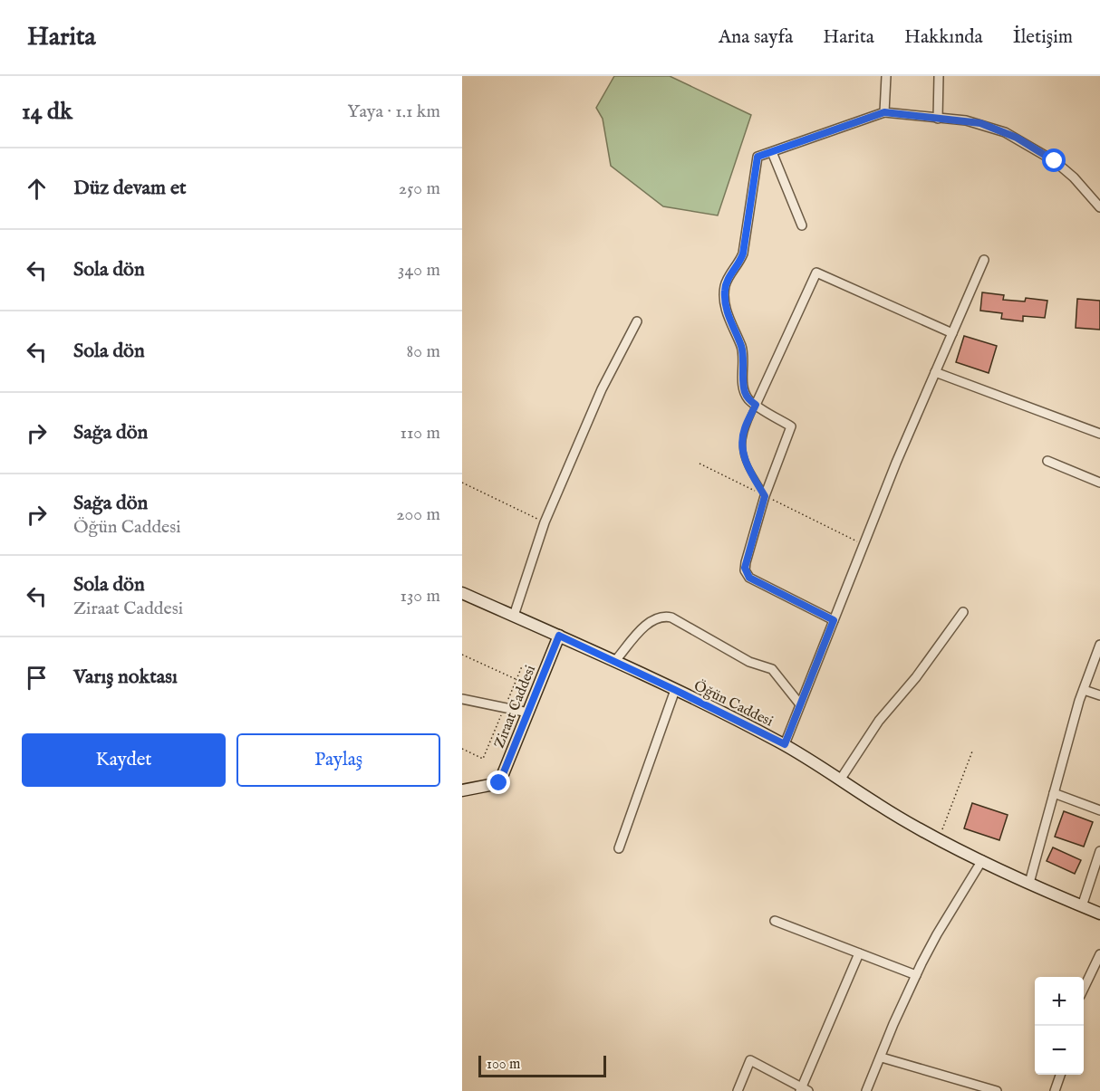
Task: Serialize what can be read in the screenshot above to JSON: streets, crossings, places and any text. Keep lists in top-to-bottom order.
{
  "streets": {
    "street": ["Öğün Caddesi", "Ziraat Caddesi"]
  },
  "crossings": [
    ["Öğün Caddesi", "Ziraat Caddesi"]
  ],
  "scale_bar": "100 m",
  "page": {
    "header": "Harita",
    "nav": [
      "Ana sayfa",
      "Harita",
      "Hakkında",
      "İletişim"
    ],
    "heading": ["14 dk", "Yaya · 1.1 km"],
    "list": [
      ["Düz devam et", "250 m"],
      ["Sola dön", "340 m"],
      ["Sola dön", "80 m"],
      ["Sağa dön", "110 m"],
      ["Sağa dön", "Öğün Caddesi", "200 m"],
      ["Sola dön", "Ziraat Caddesi", "130 m"],
      "Varış noktası"
    ],
    "buttons": ["Kaydet", "Paylaş"],
    "map_buttons": ["+", "−"],
    "scale": "100 m"
  }
}
